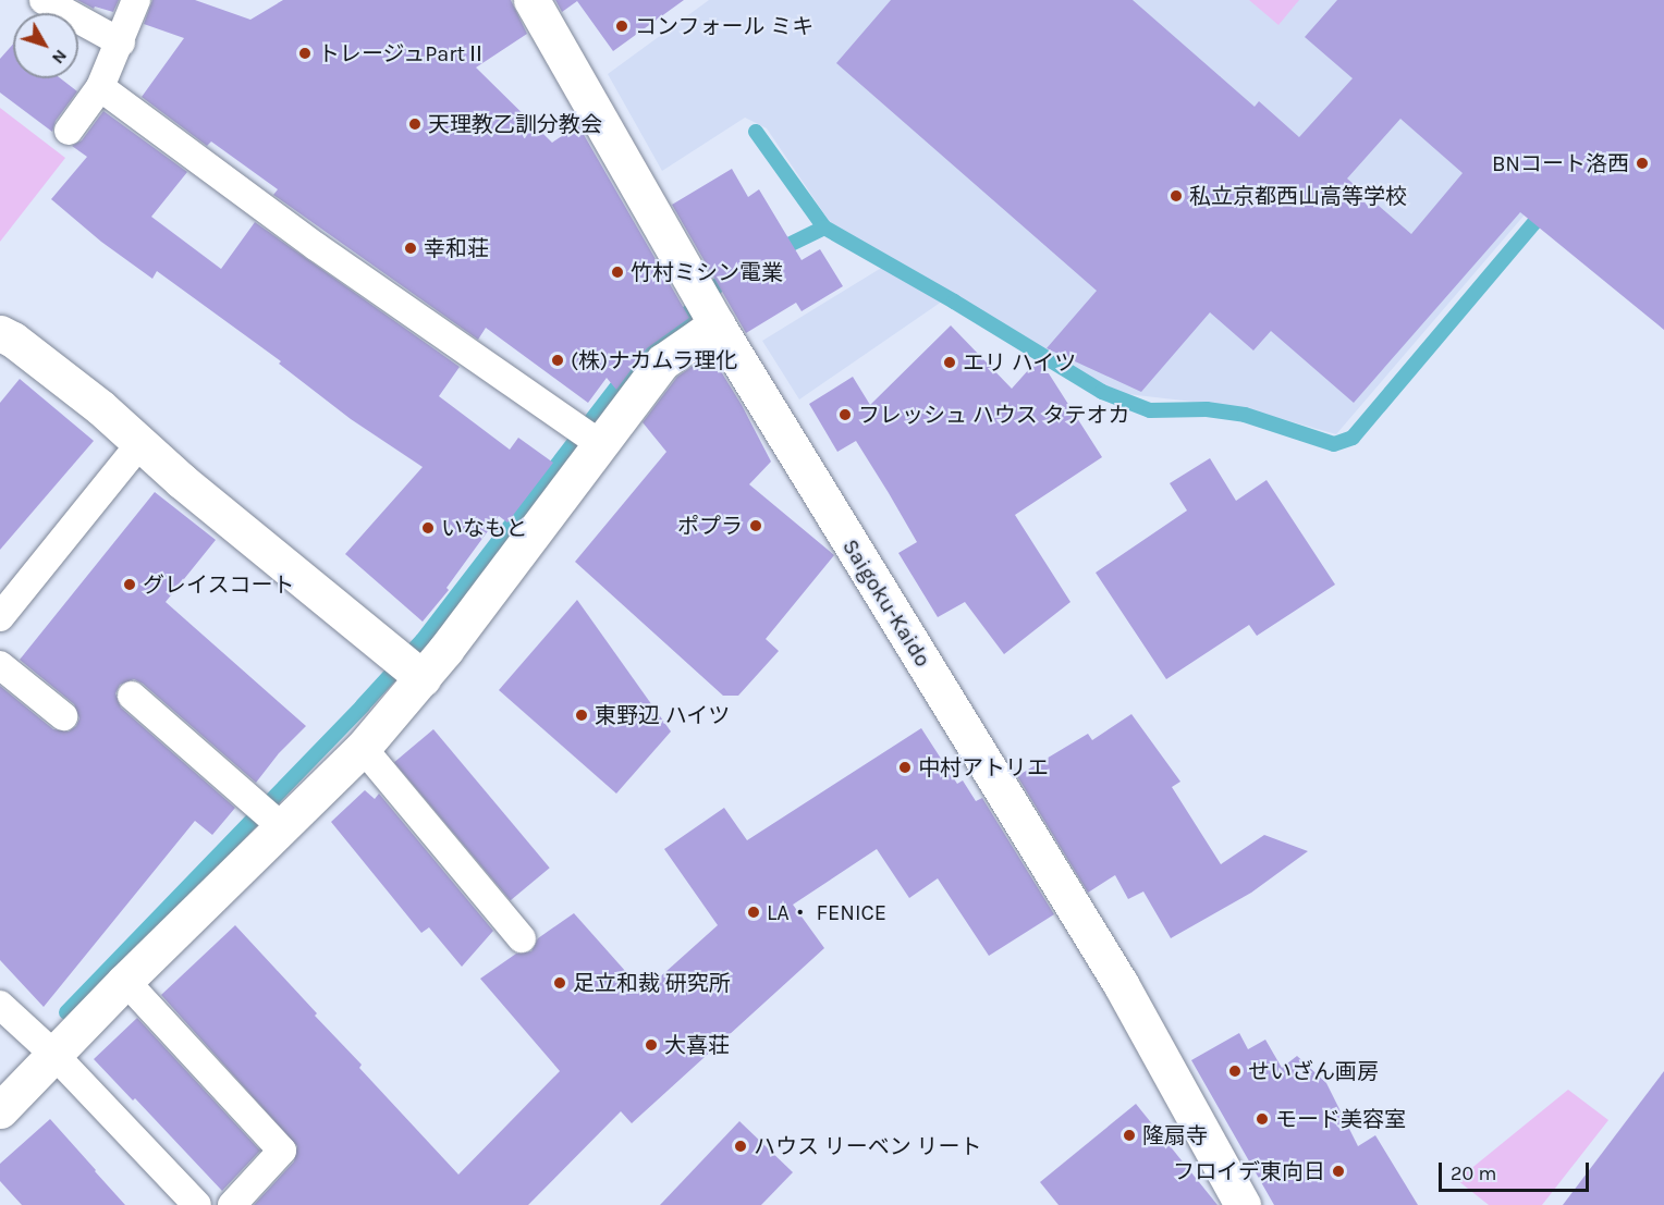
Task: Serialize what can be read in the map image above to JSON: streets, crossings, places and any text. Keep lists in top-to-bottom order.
{
  "streets": {
    "street": ["Saigoku-Kaido"]
  },
  "places": [
    "コンフォール ミキ",
    "トレージュPartⅡ",
    "天理教乙訓分教会",
    "BNコート洛西",
    "私立京都西山高等学校",
    "幸和荘",
    "竹村ミシン電業",
    "(株)ナカムラ理化",
    "エリ ハイツ",
    "フレッシュ ハウス タテオカ",
    "ポプラ",
    "いなもと",
    "グレイスコート",
    "東野辺 ハイツ",
    "中村アトリエ",
    "LA・ FENICE",
    "足立和裁 研究所",
    "大喜荘",
    "せいざん画房",
    "モード美容室",
    "隆扇寺",
    "ハウス リーベン リート",
    "フロイデ東向日"
  ],
  "scale_bar": "20 m",
  "north": "bottom right"
}
